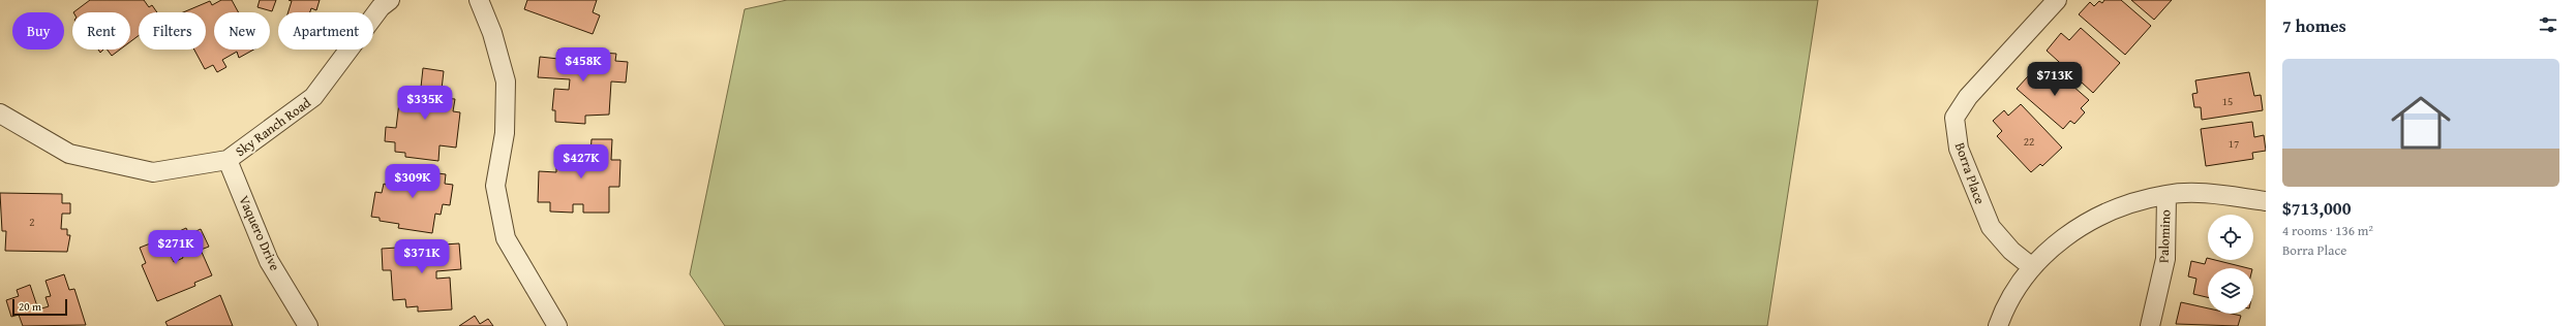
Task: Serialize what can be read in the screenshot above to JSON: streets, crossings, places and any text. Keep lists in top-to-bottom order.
{
  "streets": {
    "street": [
      "Sky Ranch Road",
      "Borra Place",
      "Vaquero Drive",
      "Palomino"
    ]
  },
  "crossings": [
    ["Sky Ranch Road", "Vaquero Drive"]
  ],
  "house_numbers": [
    "15",
    "22",
    "17",
    "2"
  ],
  "scale_bar": "20 m",
  "page": {
    "heading": "7 homes",
    "chip": [
      "Buy",
      "Rent",
      "Filters",
      "New",
      "Apartment"
    ],
    "price": [
      "$458K",
      "$713K",
      "$335K",
      "$427K",
      "$309K",
      "$271K",
      "$371K"
    ],
    "list": [
      {
        "name": "$713,000",
        "note": "4 rooms · 136 m² · Borra Place"
      }
    ],
    "scale": "20 m"
  }
}
